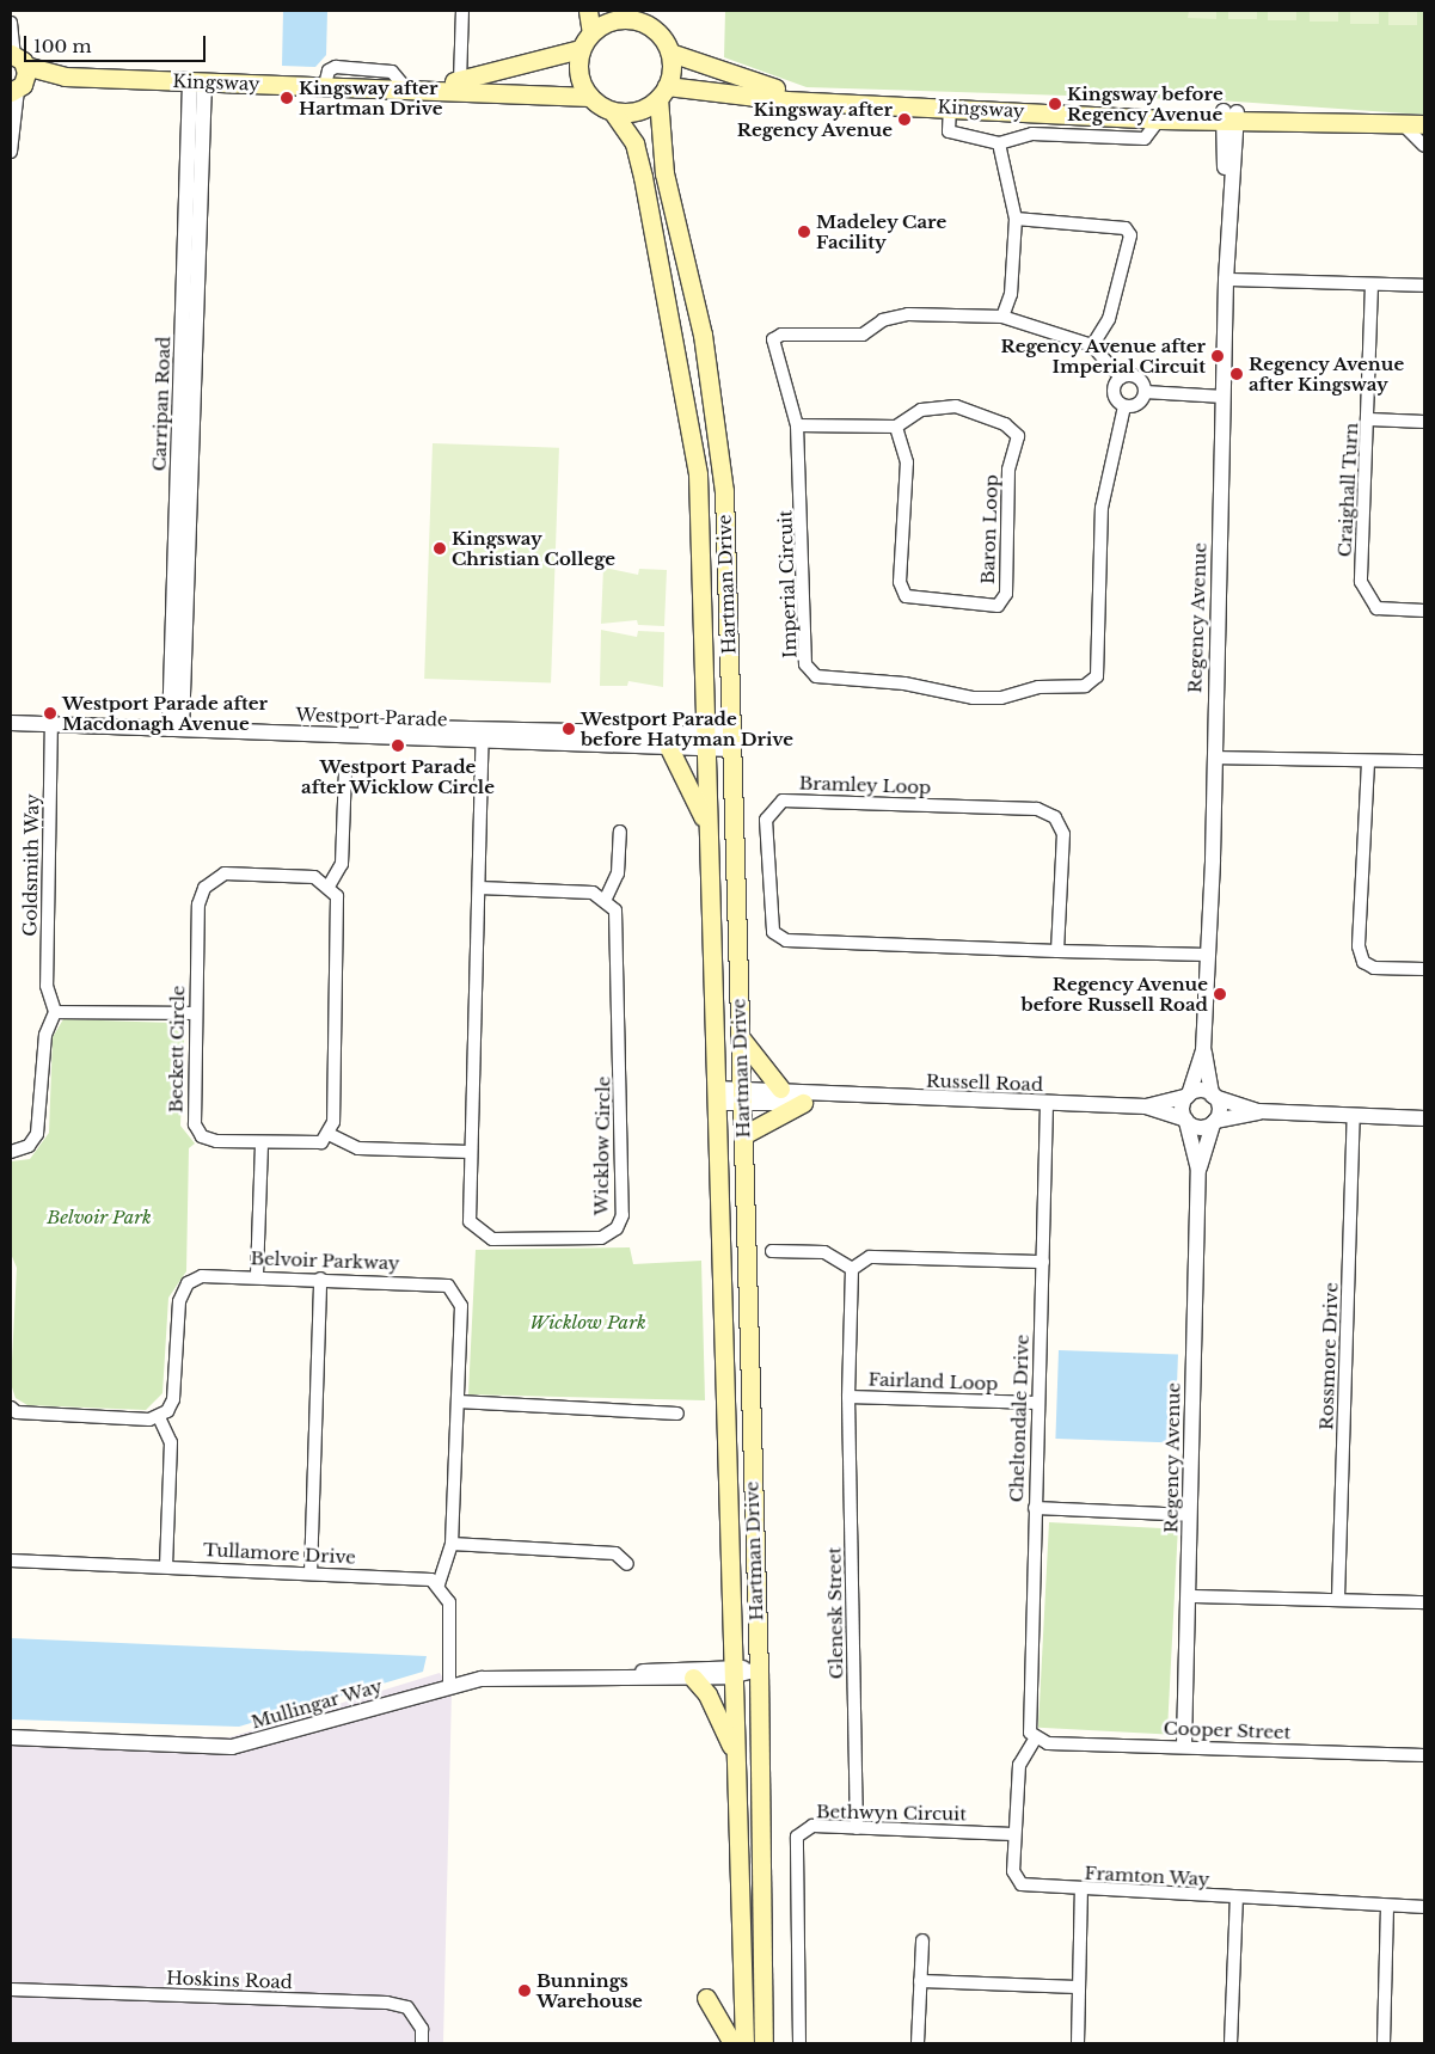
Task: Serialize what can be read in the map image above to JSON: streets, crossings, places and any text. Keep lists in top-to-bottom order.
{
  "streets": {
    "main road": ["Kingsway", "Hartman Drive"],
    "street": [
      "Carripan Road",
      "Craighall Turn",
      "Baron Loop",
      "Imperial Circuit",
      "Regency Avenue",
      "Westport Parade",
      "Bramley Loop",
      "Goldsmith Way",
      "Beckett Circle",
      "Russell Road",
      "Wicklow Circle",
      "Belvoir Parkway",
      "Rossmore Drive",
      "Fairland Loop",
      "Cheltondale Drive",
      "Tullamore Drive",
      "Glenesk Street",
      "Mullingar Way",
      "Cooper Street",
      "Bethwyn Circuit",
      "Framton Way",
      "Hoskins Road"
    ]
  },
  "crossings": [
    ["Kingsway", "Carripan Road"],
    ["Kingsway", "Hartman Drive"],
    ["Kingsway", "Regency Avenue"],
    ["Carripan Road", "Westport Parade"],
    ["Hartman Drive", "Westport Parade"],
    ["Hartman Drive", "Russell Road"],
    ["Hartman Drive", "Mullingar Way"],
    ["Regency Avenue", "Bramley Loop"],
    ["Regency Avenue", "Russell Road"],
    ["Regency Avenue", "Cooper Street"],
    ["Westport Parade", "Goldsmith Way"],
    ["Westport Parade", "Wicklow Circle"],
    ["Russell Road", "Cheltondale Drive"],
    ["Belvoir Parkway", "Tullamore Drive"],
    ["Fairland Loop", "Cheltondale Drive"],
    ["Fairland Loop", "Glenesk Street"],
    ["Cheltondale Drive", "Cooper Street"],
    ["Cheltondale Drive", "Framton Way"],
    ["Glenesk Street", "Bethwyn Circuit"],
    ["Cooper Street", "Framton Way"],
    ["Bethwyn Circuit", "Framton Way"]
  ],
  "parks": ["Belvoir Park", "Wicklow Park"],
  "places": [
    "Kingsway after Hartman Drive",
    "Kingsway before Regency Avenue",
    "Kingsway after Regency Avenue",
    "Madeley Care Facility",
    "Regency Avenue after Imperial Circuit",
    "Regency Avenue after Kingsway",
    "Kingsway Christian College",
    "Westport Parade after Macdonagh Avenue",
    "Westport Parade before Hatyman Drive",
    "Westport Parade after Wicklow Circle",
    "Regency Avenue before Russell Road",
    "Bunnings Warehouse"
  ],
  "scale_bar": "100 m"
}
